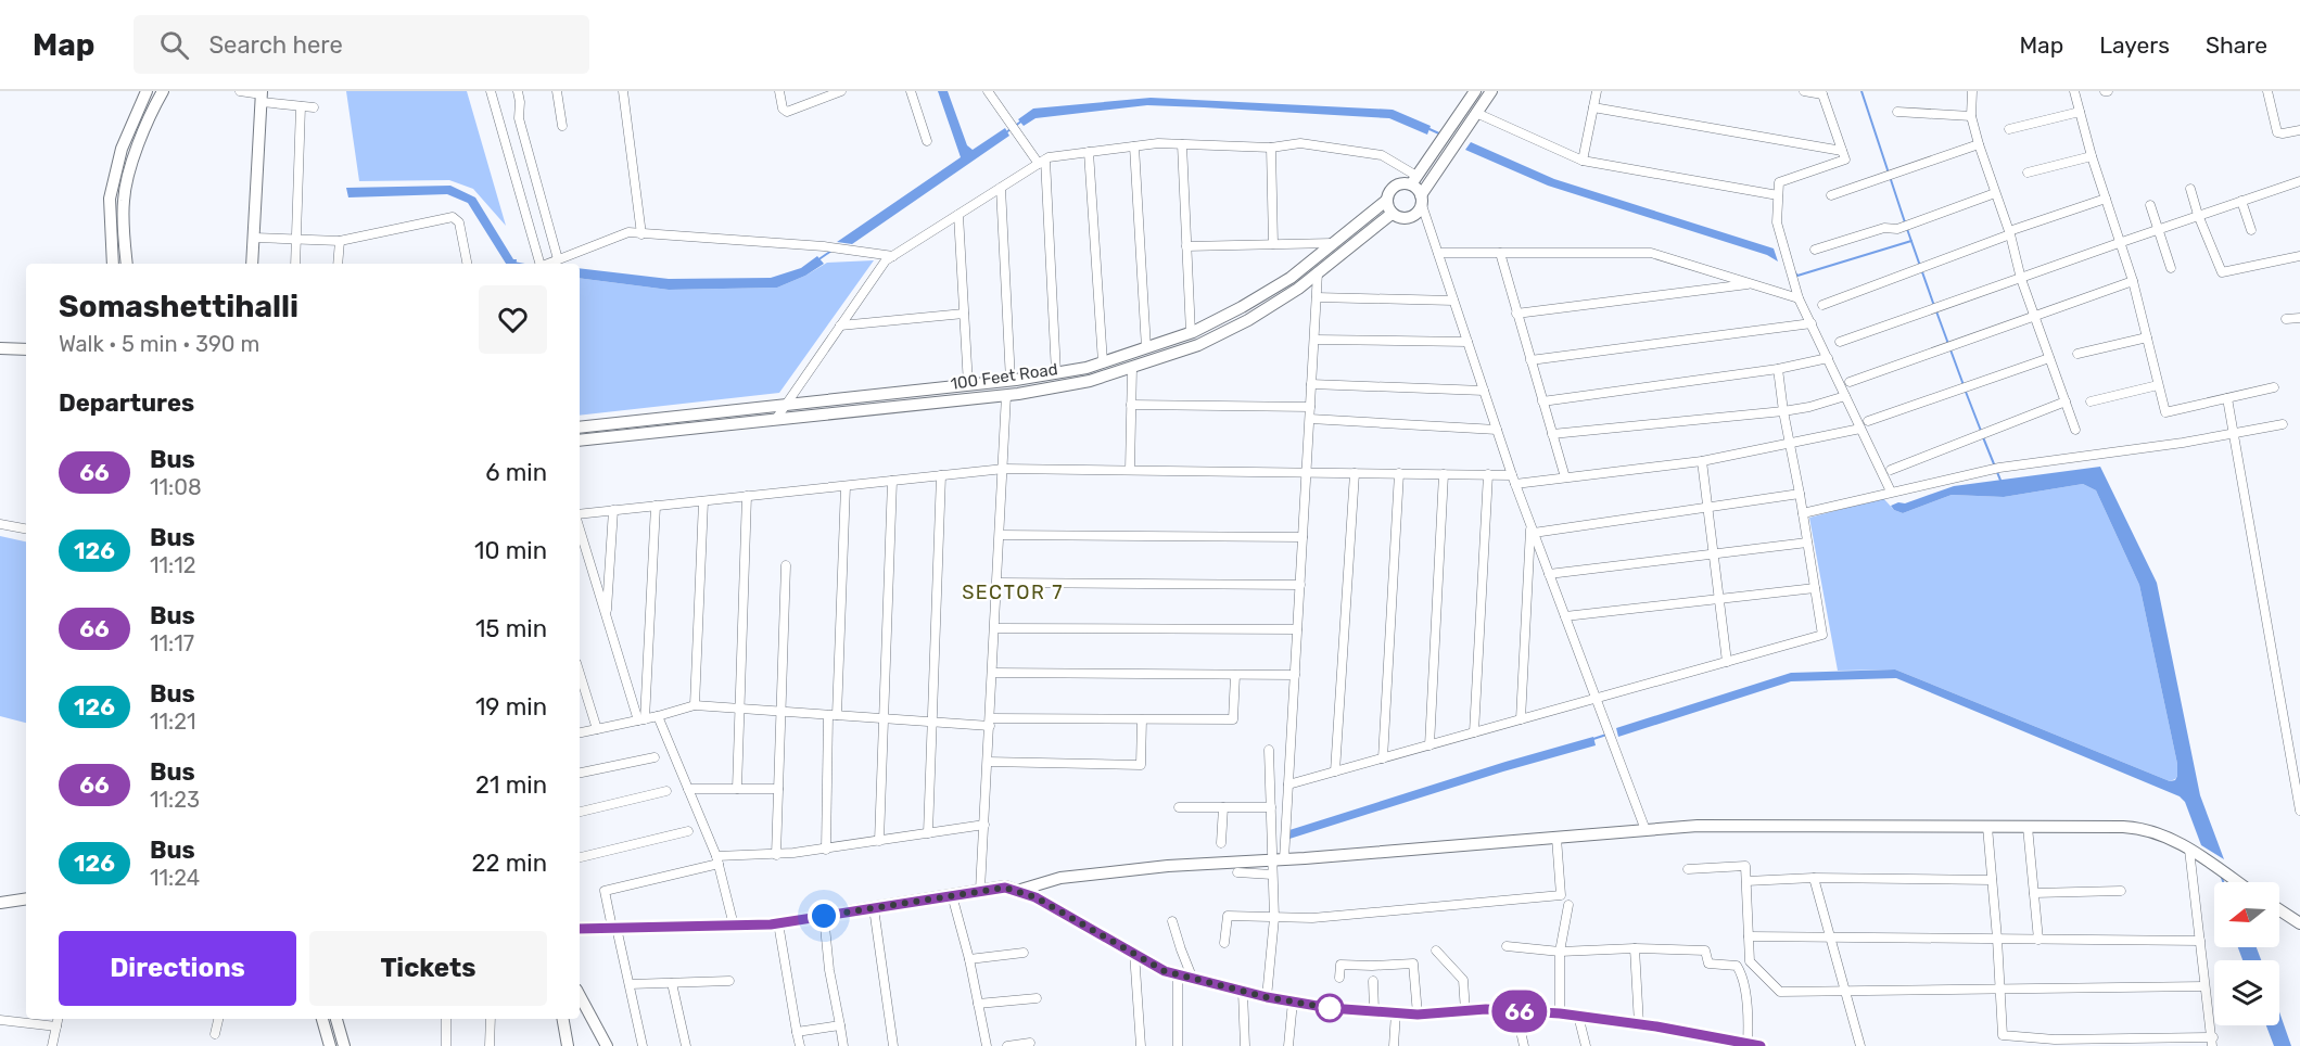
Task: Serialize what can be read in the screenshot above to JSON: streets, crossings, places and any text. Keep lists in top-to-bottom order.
{
  "streets": {
    "street": ["100 Feet Road"]
  },
  "districts": ["SECTOR 7"],
  "lines": ["bus line 66"],
  "north": "left",
  "page": {
    "header": "Map",
    "search": "Search here",
    "nav": ["Map", "Layers", "Share"],
    "on_map": "66",
    "heading": [
      ["Somashettihalli", "Walk · 5 min · 390 m"],
      "Departures"
    ],
    "list": [
      {
        "mark": "66",
        "name": "Bus",
        "note": "11:08",
        "value": "6 min"
      },
      {
        "mark": "126",
        "name": "Bus",
        "note": "11:12",
        "value": "10 min"
      },
      {
        "mark": "66",
        "name": "Bus",
        "note": "11:17",
        "value": "15 min"
      },
      {
        "mark": "126",
        "name": "Bus",
        "note": "11:21",
        "value": "19 min"
      },
      {
        "mark": "66",
        "name": "Bus",
        "note": "11:23",
        "value": "21 min"
      },
      {
        "mark": "126",
        "name": "Bus",
        "note": "11:24",
        "value": "22 min"
      }
    ],
    "buttons": ["Directions", "Tickets"]
  }
}
